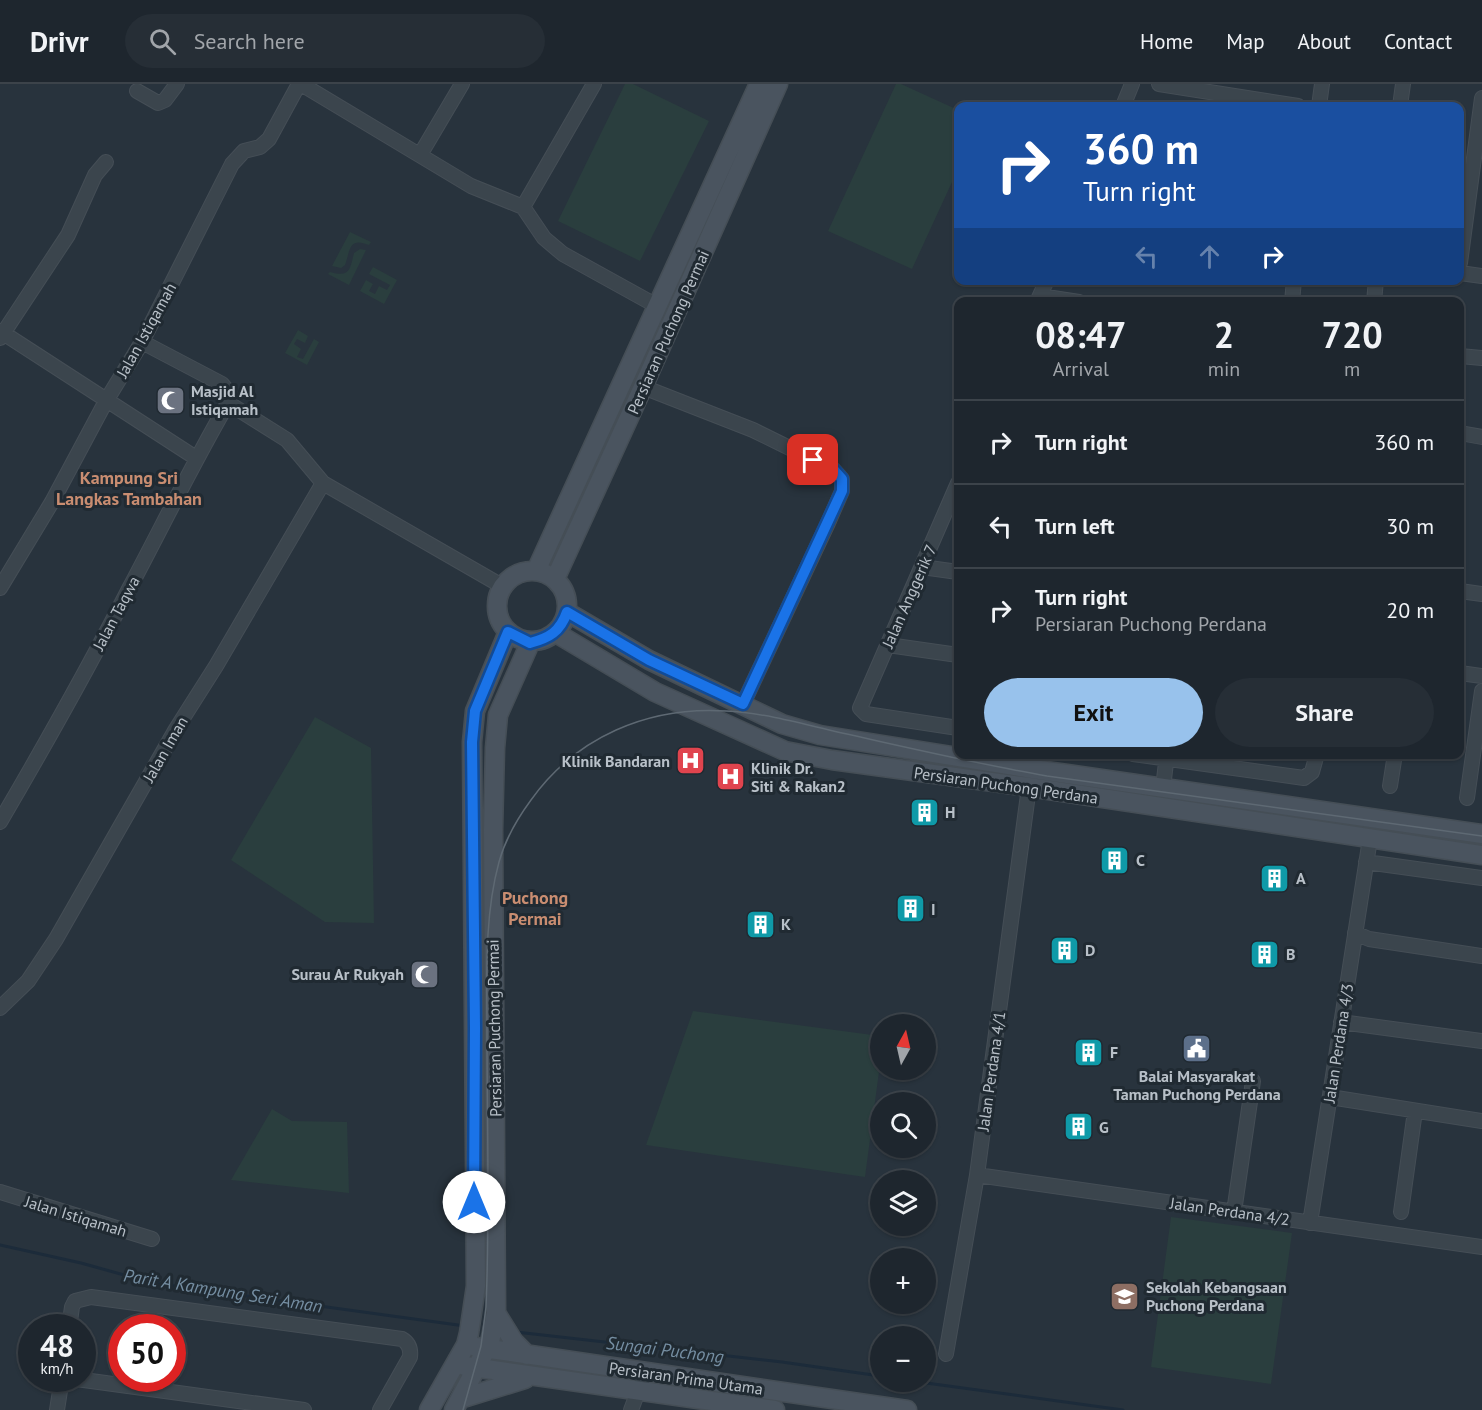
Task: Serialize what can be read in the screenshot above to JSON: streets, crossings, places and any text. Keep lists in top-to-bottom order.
{
  "streets": {
    "main road": ["Persiaran Puchong Permai", "Persiaran Puchong Perdana", "Persiaran Prima Utama"],
    "street": [
      "Jalan Istiqamah",
      "Jalan Anggerik 7",
      "Jalan Taqwa",
      "Jalan Iman",
      "Jalan Perdana 4/3",
      "Jalan Perdana 4/1",
      "Jalan Perdana 4/2"
    ]
  },
  "crossings": [
    ["Persiaran Puchong Permai", "Persiaran Puchong Perdana"],
    ["Persiaran Puchong Permai", "Persiaran Prima Utama"],
    ["Persiaran Puchong Perdana", "Jalan Perdana 4/3"],
    ["Persiaran Puchong Perdana", "Jalan Perdana 4/1"],
    ["Jalan Perdana 4/3", "Jalan Perdana 4/2"],
    ["Jalan Perdana 4/1", "Jalan Perdana 4/2"]
  ],
  "districts": ["Kampung Sri Langkas Tambahan", "Puchong Permai"],
  "water": ["Parit A Kampung Seri Aman", "Sungai Puchong"],
  "places": {
    "mosque": ["Masjid Al Istiqamah", "Surau Ar Rukyah"],
    "hospital": ["Klinik Bandaran", "Klinik Dr. Siti & Rakan2"],
    "building": [
      "H",
      "C",
      "A",
      "I",
      "K",
      "D",
      "B",
      "F",
      "G"
    ],
    "public building": ["Balai Masyarakat Taman Puchong Perdana"],
    "school or university": ["Sekolah Kebangsaan Puchong Perdana"]
  },
  "north": "top",
  "page": {
    "header": "Drivr",
    "search": "Search here",
    "nav": [
      "Home",
      "Map",
      "About",
      "Contact"
    ],
    "turn": ["360 m", "Turn right"],
    "eta": [
      "08:47",
      "Arrival",
      "2",
      "min",
      "720",
      "m"
    ],
    "list": [
      {
        "name": "Turn right",
        "value": "360 m"
      },
      {
        "name": "Turn left",
        "value": "30 m"
      },
      {
        "name": "Turn right",
        "note": "Persiaran Puchong Perdana",
        "value": "20 m"
      }
    ],
    "buttons": ["Exit", "Share"],
    "map_buttons": ["+", "−"],
    "speed": "48 km/h",
    "limit": "50"
  }
}
